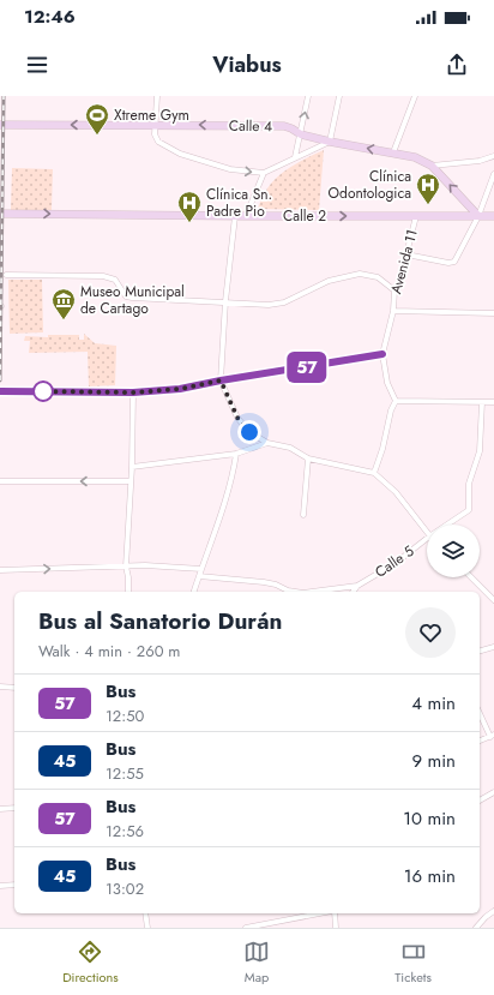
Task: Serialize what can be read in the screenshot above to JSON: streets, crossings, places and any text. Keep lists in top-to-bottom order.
{
  "streets": {
    "street": [
      "Calle 4",
      "Calle 2",
      "Avenida 11",
      "Calle 5"
    ]
  },
  "crossings": [
    ["Calle 2", "Avenida 11"]
  ],
  "one_way": ["Calle 4"],
  "places": {
    "sports": ["Xtreme Gym"],
    "hospital": ["Clínica Odontologica", "Clínica Sn. Padre Pio"],
    "museum": ["Museo Municipal de Cartago"]
  },
  "lines": ["bus line 57"],
  "page": {
    "status": "12:46",
    "header": "Viabus",
    "on_map": "57",
    "heading": ["Bus al Sanatorio Durán", "Walk · 4 min · 260 m"],
    "list": [
      {
        "mark": "57",
        "name": "Bus",
        "note": "12:50",
        "value": "4 min"
      },
      {
        "mark": "45",
        "name": "Bus",
        "note": "12:55",
        "value": "9 min"
      },
      {
        "mark": "57",
        "name": "Bus",
        "note": "12:56",
        "value": "10 min"
      },
      {
        "mark": "45",
        "name": "Bus",
        "note": "13:02",
        "value": "16 min"
      }
    ],
    "tabs": ["Directions", "Map", "Tickets"]
  }
}
